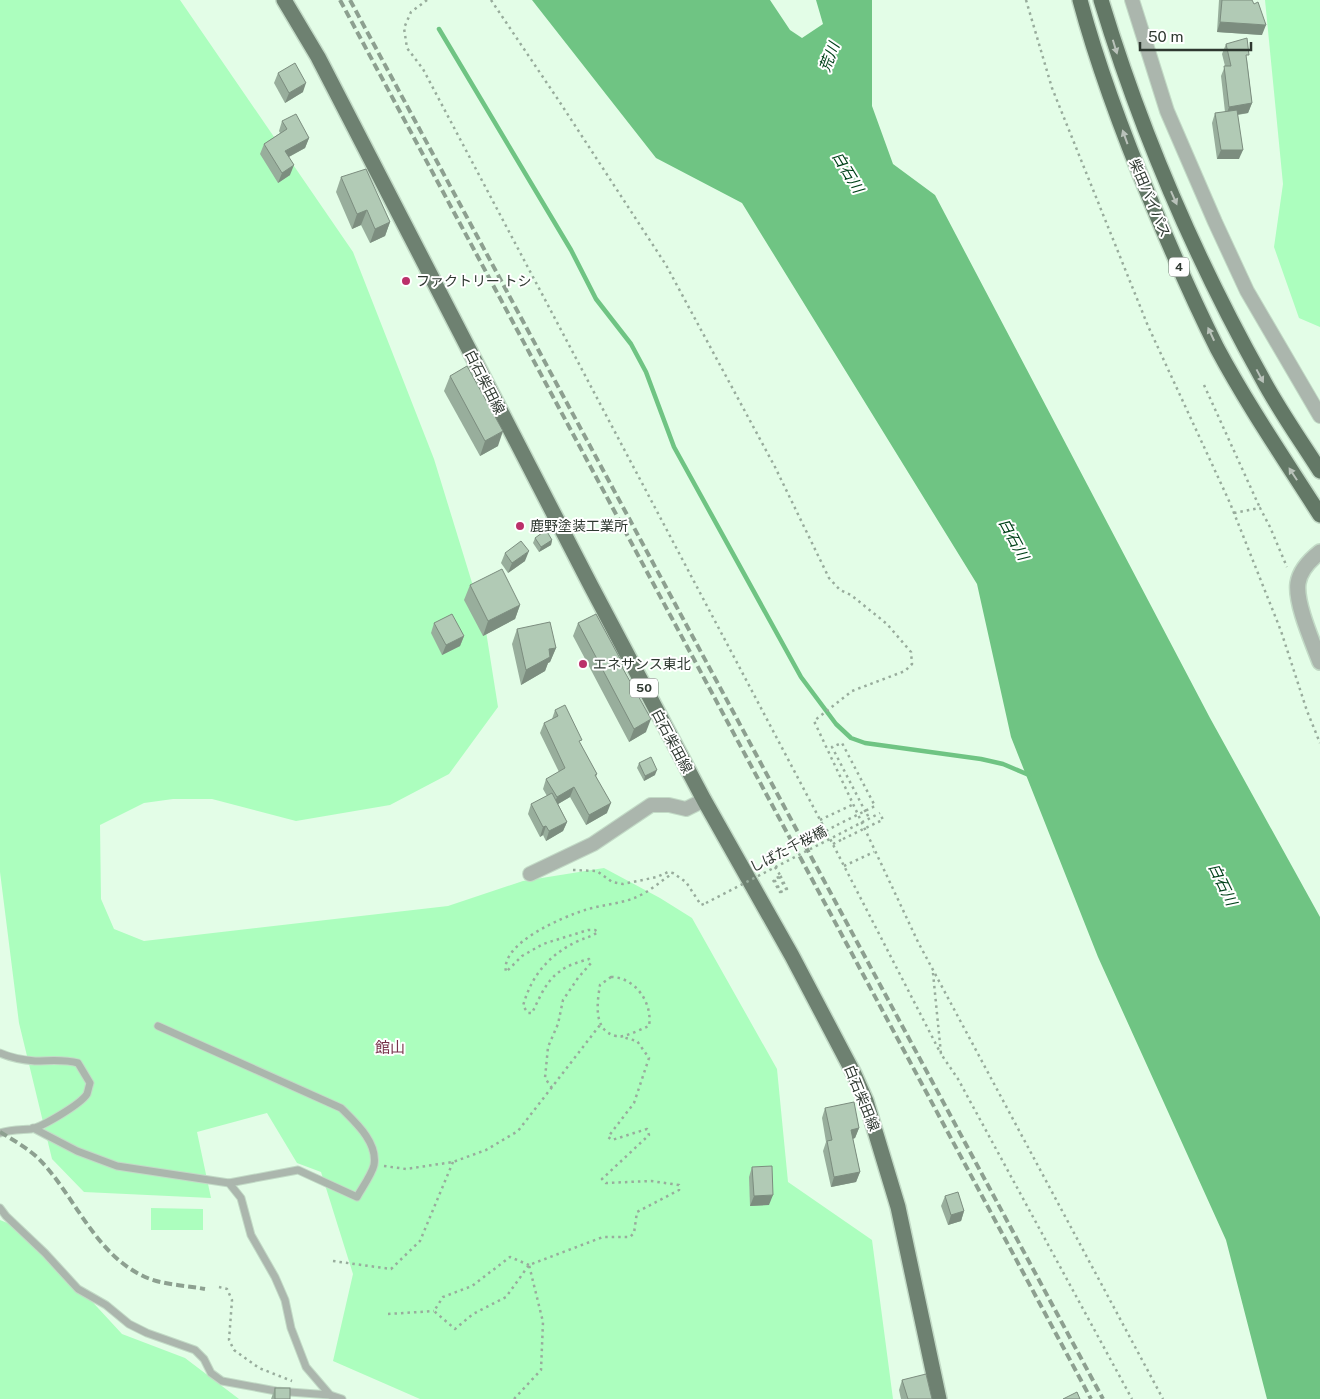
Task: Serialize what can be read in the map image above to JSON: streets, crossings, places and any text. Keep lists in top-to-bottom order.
{
  "streets": {
    "highway": ["柴田バイパス", "4"],
    "main road": ["白石柴田線", "50"],
    "path": ["しばた千桜橋"]
  },
  "districts": ["館山"],
  "water": ["荒川", "白石川"],
  "places": ["ファクトリー トシ", "鹿野塗装工業所", "エネサンス東北"],
  "scale_bar": "50 m"
}
